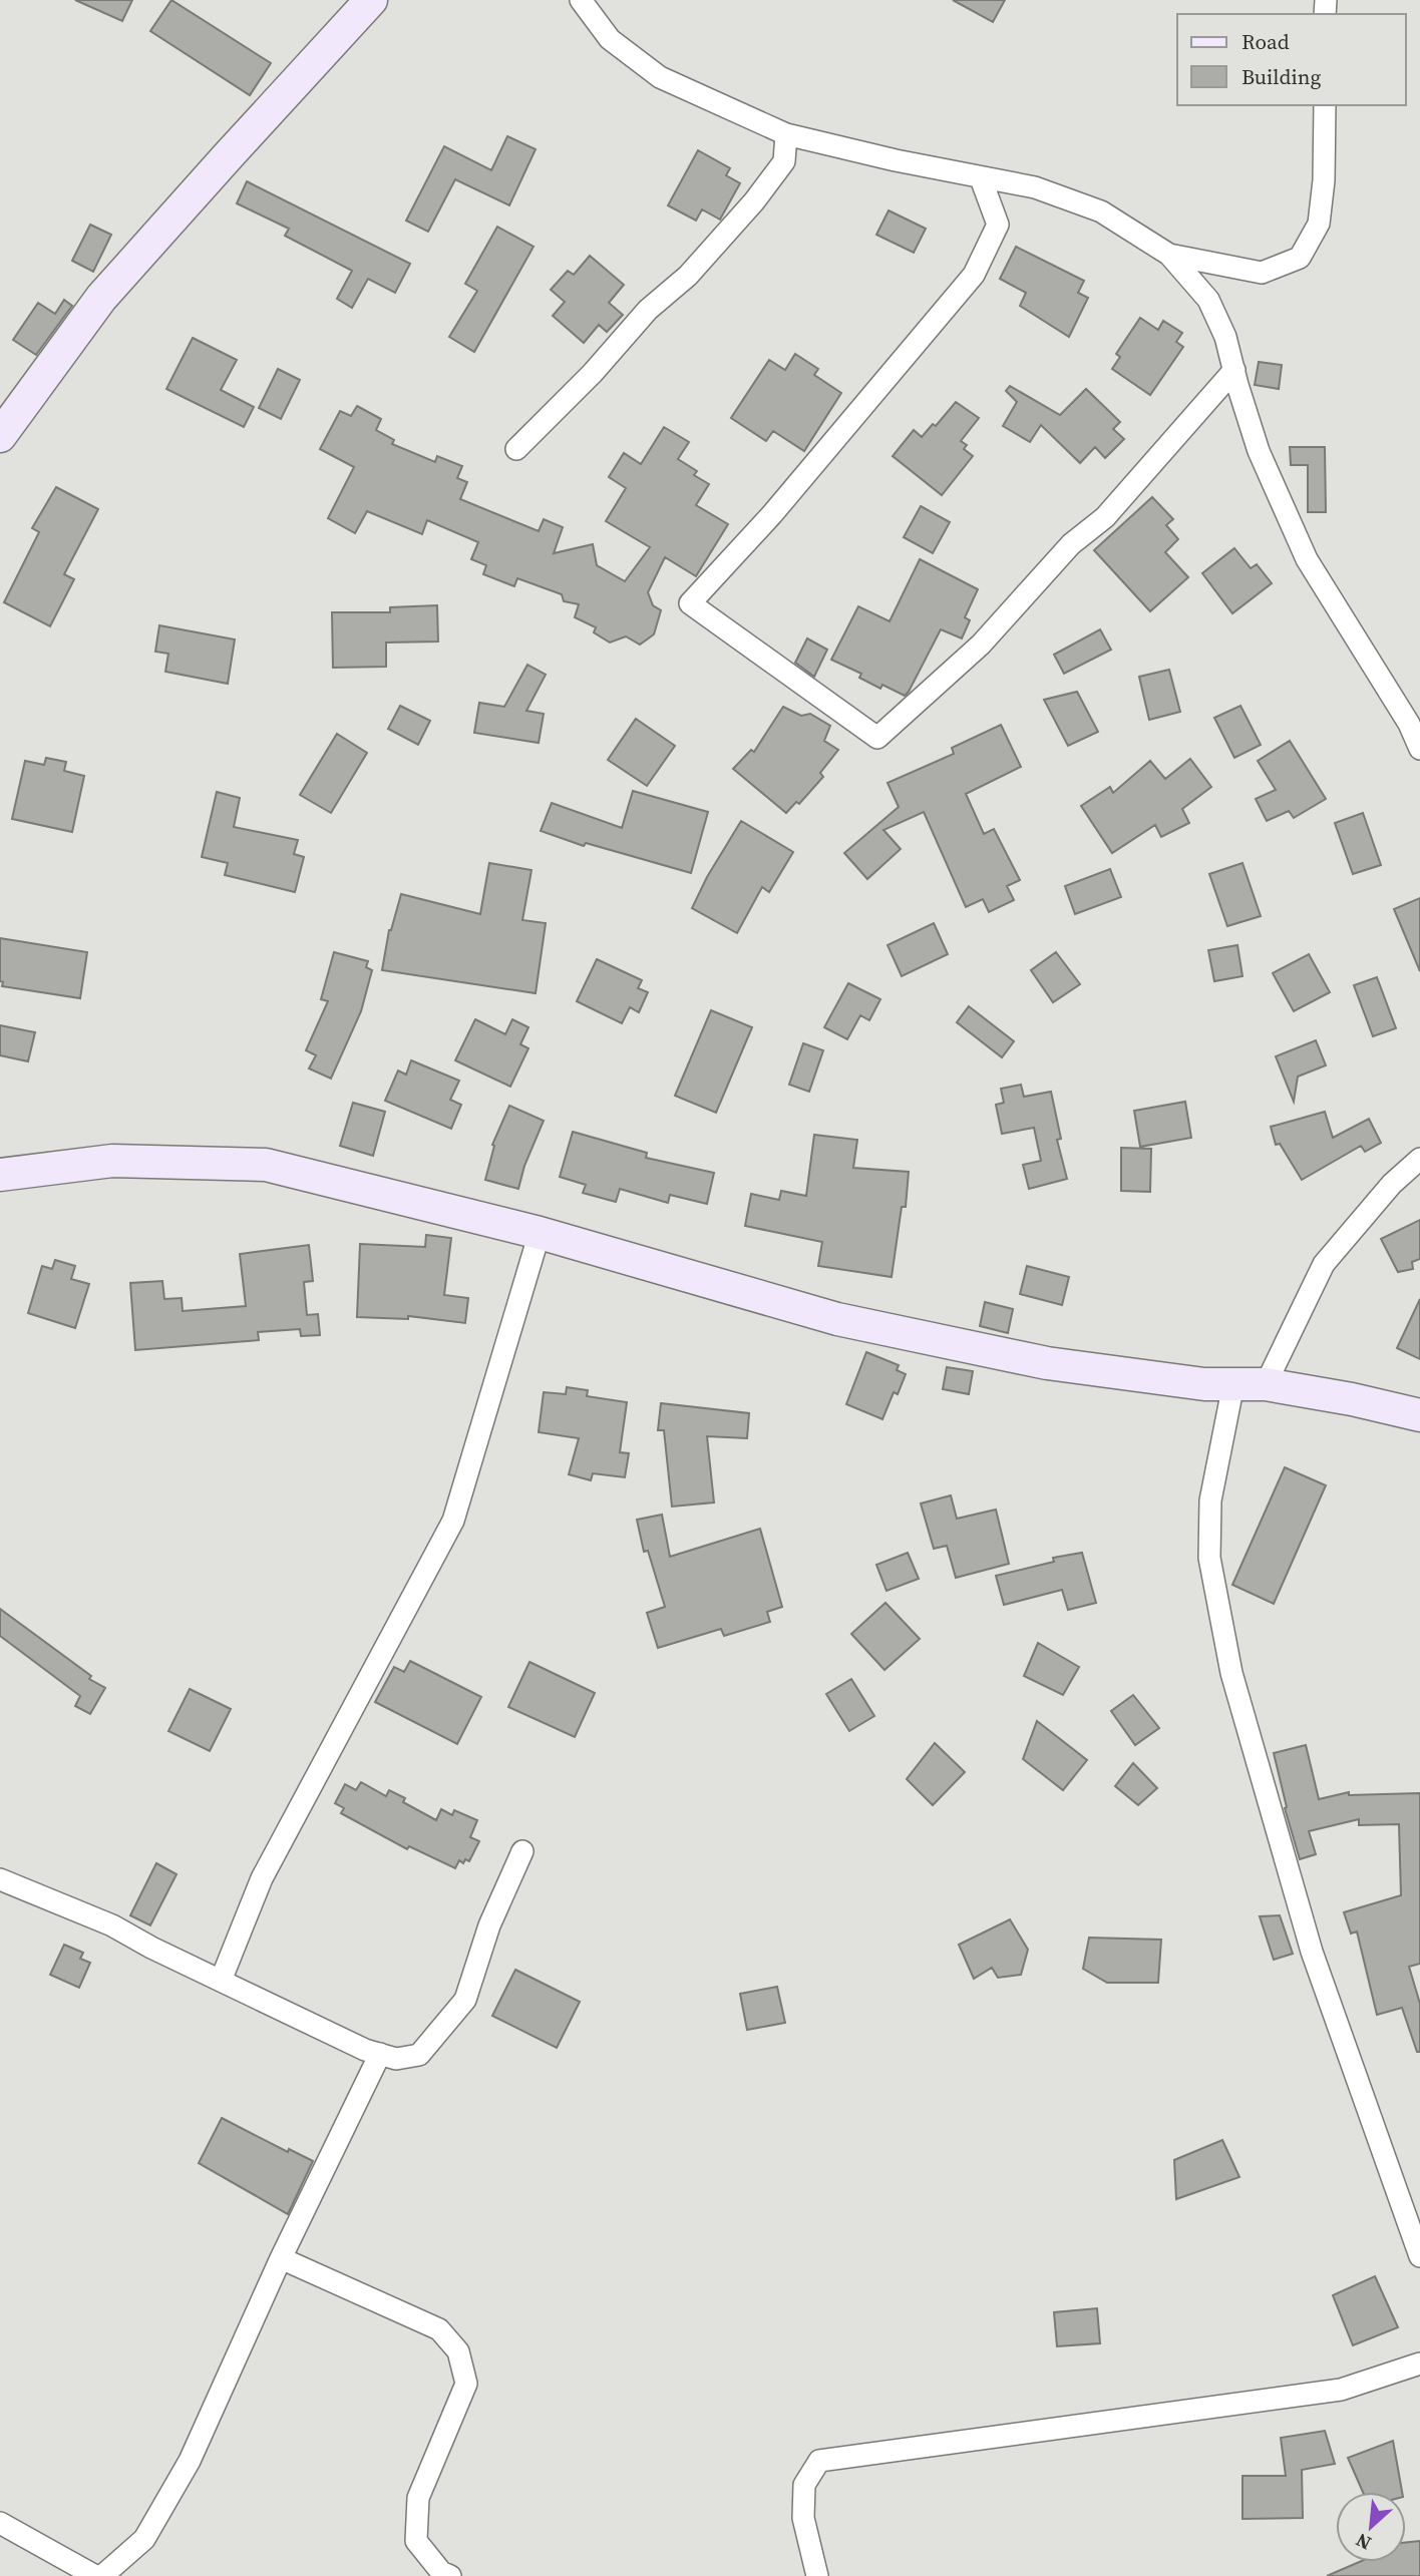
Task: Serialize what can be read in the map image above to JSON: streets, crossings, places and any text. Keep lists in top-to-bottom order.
{
  "legend": ["Road", "Building"],
  "north": "bottom left"
}
